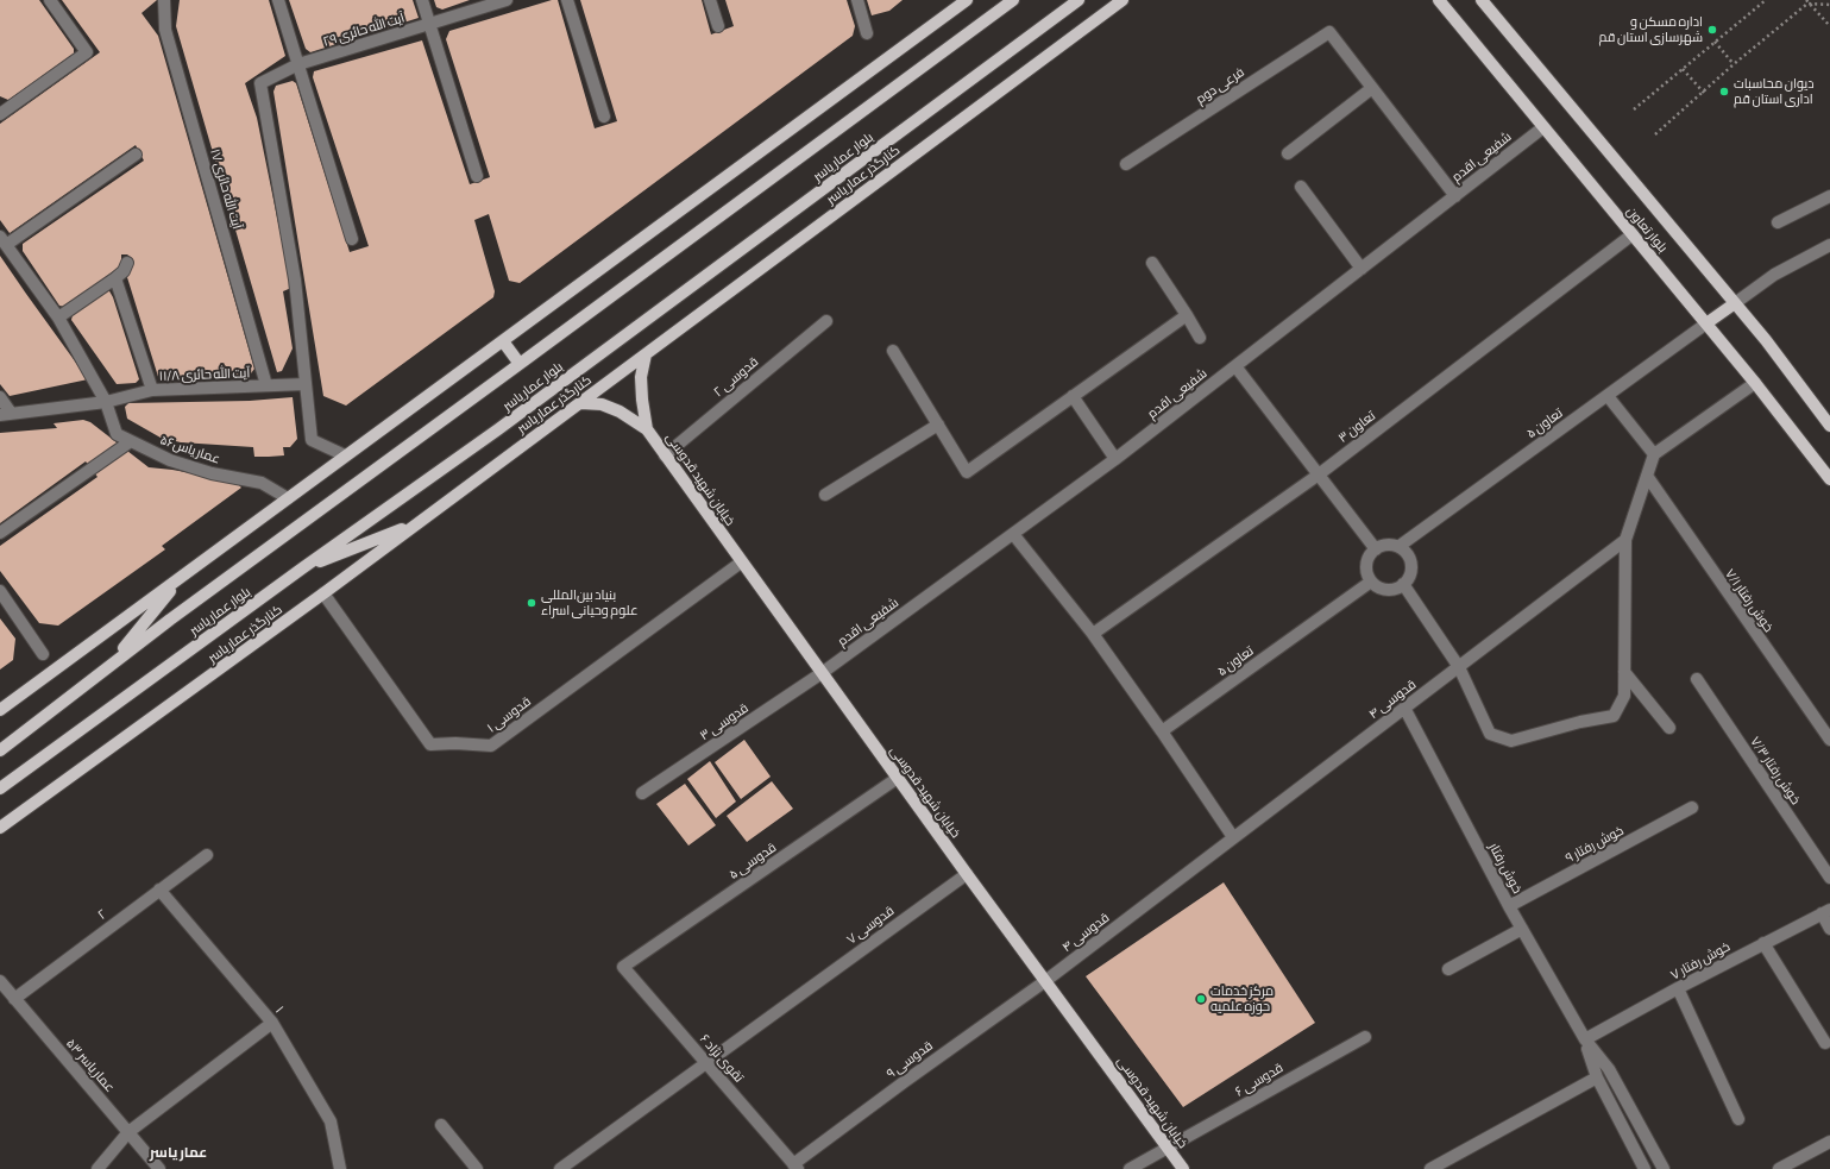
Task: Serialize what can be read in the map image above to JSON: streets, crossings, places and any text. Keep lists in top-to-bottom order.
{
  "streets": {
    "main road": [
      "بلوار عمار یاسر",
      "کنارگذر عمار یاسر",
      "بلوار تعاون",
      "خیابان شهید قدوسی"
    ],
    "street": [
      "آیت الله حائری ۲۹",
      "فرعی دوم",
      "شفیعی اقدم",
      "آیت الله حائری ۱۷",
      "آیت الله حائری ۱۱/۸",
      "قدوسی ۲",
      "تعاون ۵",
      "تعاون ۳",
      "عمار یاس۵۶",
      "خوش رفتار ۷/۱",
      "قدوسی ۴",
      "قدوسی ۱",
      "قدوسی ۳",
      "خوش رفتار ۷/۳",
      "خوش رفتار ۹",
      "قدوسی ۵",
      "خوش رفتار",
      "۲",
      "قدوسی ۷",
      "خوش رفتار ۷",
      "۱",
      "تقوی نژاد ۶",
      "قدوسی ۹",
      "عمار یاسر ۵۳",
      "قدوسی ۶"
    ]
  },
  "crossings": [
    ["آیت الله حائری ۲۹", "آیت الله حائری ۱۱/۸"],
    ["شفیعی اقدم", "بلوار تعاون"],
    ["شفیعی اقدم", "خیابان شهید قدوسی"],
    ["شفیعی اقدم", "قدوسی ۳"],
    ["کنارگذر عمار یاسر", "قدوسی ۱"],
    ["آیت الله حائری ۱۷", "آیت الله حائری ۱۱/۸"],
    ["بلوار تعاون", "تعاون ۵"],
    ["بلوار تعاون", "تعاون ۳"],
    ["آیت الله حائری ۱۱/۸", "عمار یاس۵۶"],
    ["قدوسی ۲", "خیابان شهید قدوسی"],
    ["خیابان شهید قدوسی", "قدوسی ۴"],
    ["خیابان شهید قدوسی", "قدوسی ۱"],
    ["خیابان شهید قدوسی", "قدوسی ۳"],
    ["خیابان شهید قدوسی", "قدوسی ۵"],
    ["خیابان شهید قدوسی", "قدوسی ۷"],
    ["خیابان شهید قدوسی", "قدوسی ۹"],
    ["خیابان شهید قدوسی", "قدوسی ۶"],
    ["قدوسی ۴", "خوش رفتار"],
    ["قدوسی ۴", "قدوسی ۹"],
    ["خوش رفتار ۹", "خوش رفتار"],
    ["قدوسی ۵", "تقوی نژاد ۶"],
    ["خوش رفتار", "خوش رفتار ۷"],
    ["۲", "۱"],
    ["۲", "عمار یاسر ۵۳"],
    ["قدوسی ۷", "تقوی نژاد ۶"],
    ["تقوی نژاد ۶", "قدوسی ۹"]
  ],
  "districts": ["عمار یاسر"],
  "places": [
    "اداره مسکن و شهرسازی استان قم",
    "دیوان محاسبات اداری استان قم",
    "بنیاد بین‌المللی علوم وحیانی اسراء",
    "مرکز خدمات حوزه علمیه"
  ]
}
